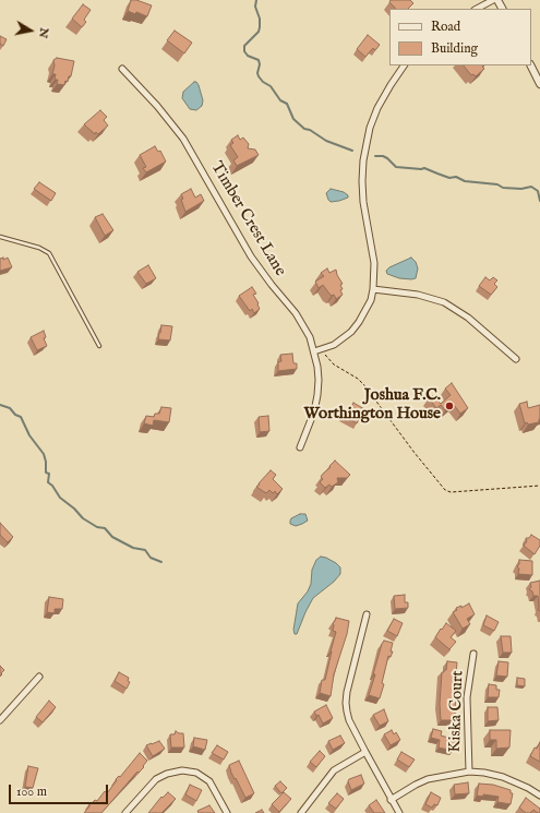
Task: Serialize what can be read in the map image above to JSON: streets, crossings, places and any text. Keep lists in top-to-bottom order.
{
  "streets": {
    "street": ["Timber Crest Lane", "Kiska Court"]
  },
  "places": ["Joshua F.C. Worthington House"],
  "legend": ["Road", "Building"],
  "scale_bar": "100 m",
  "north": "right"
}
